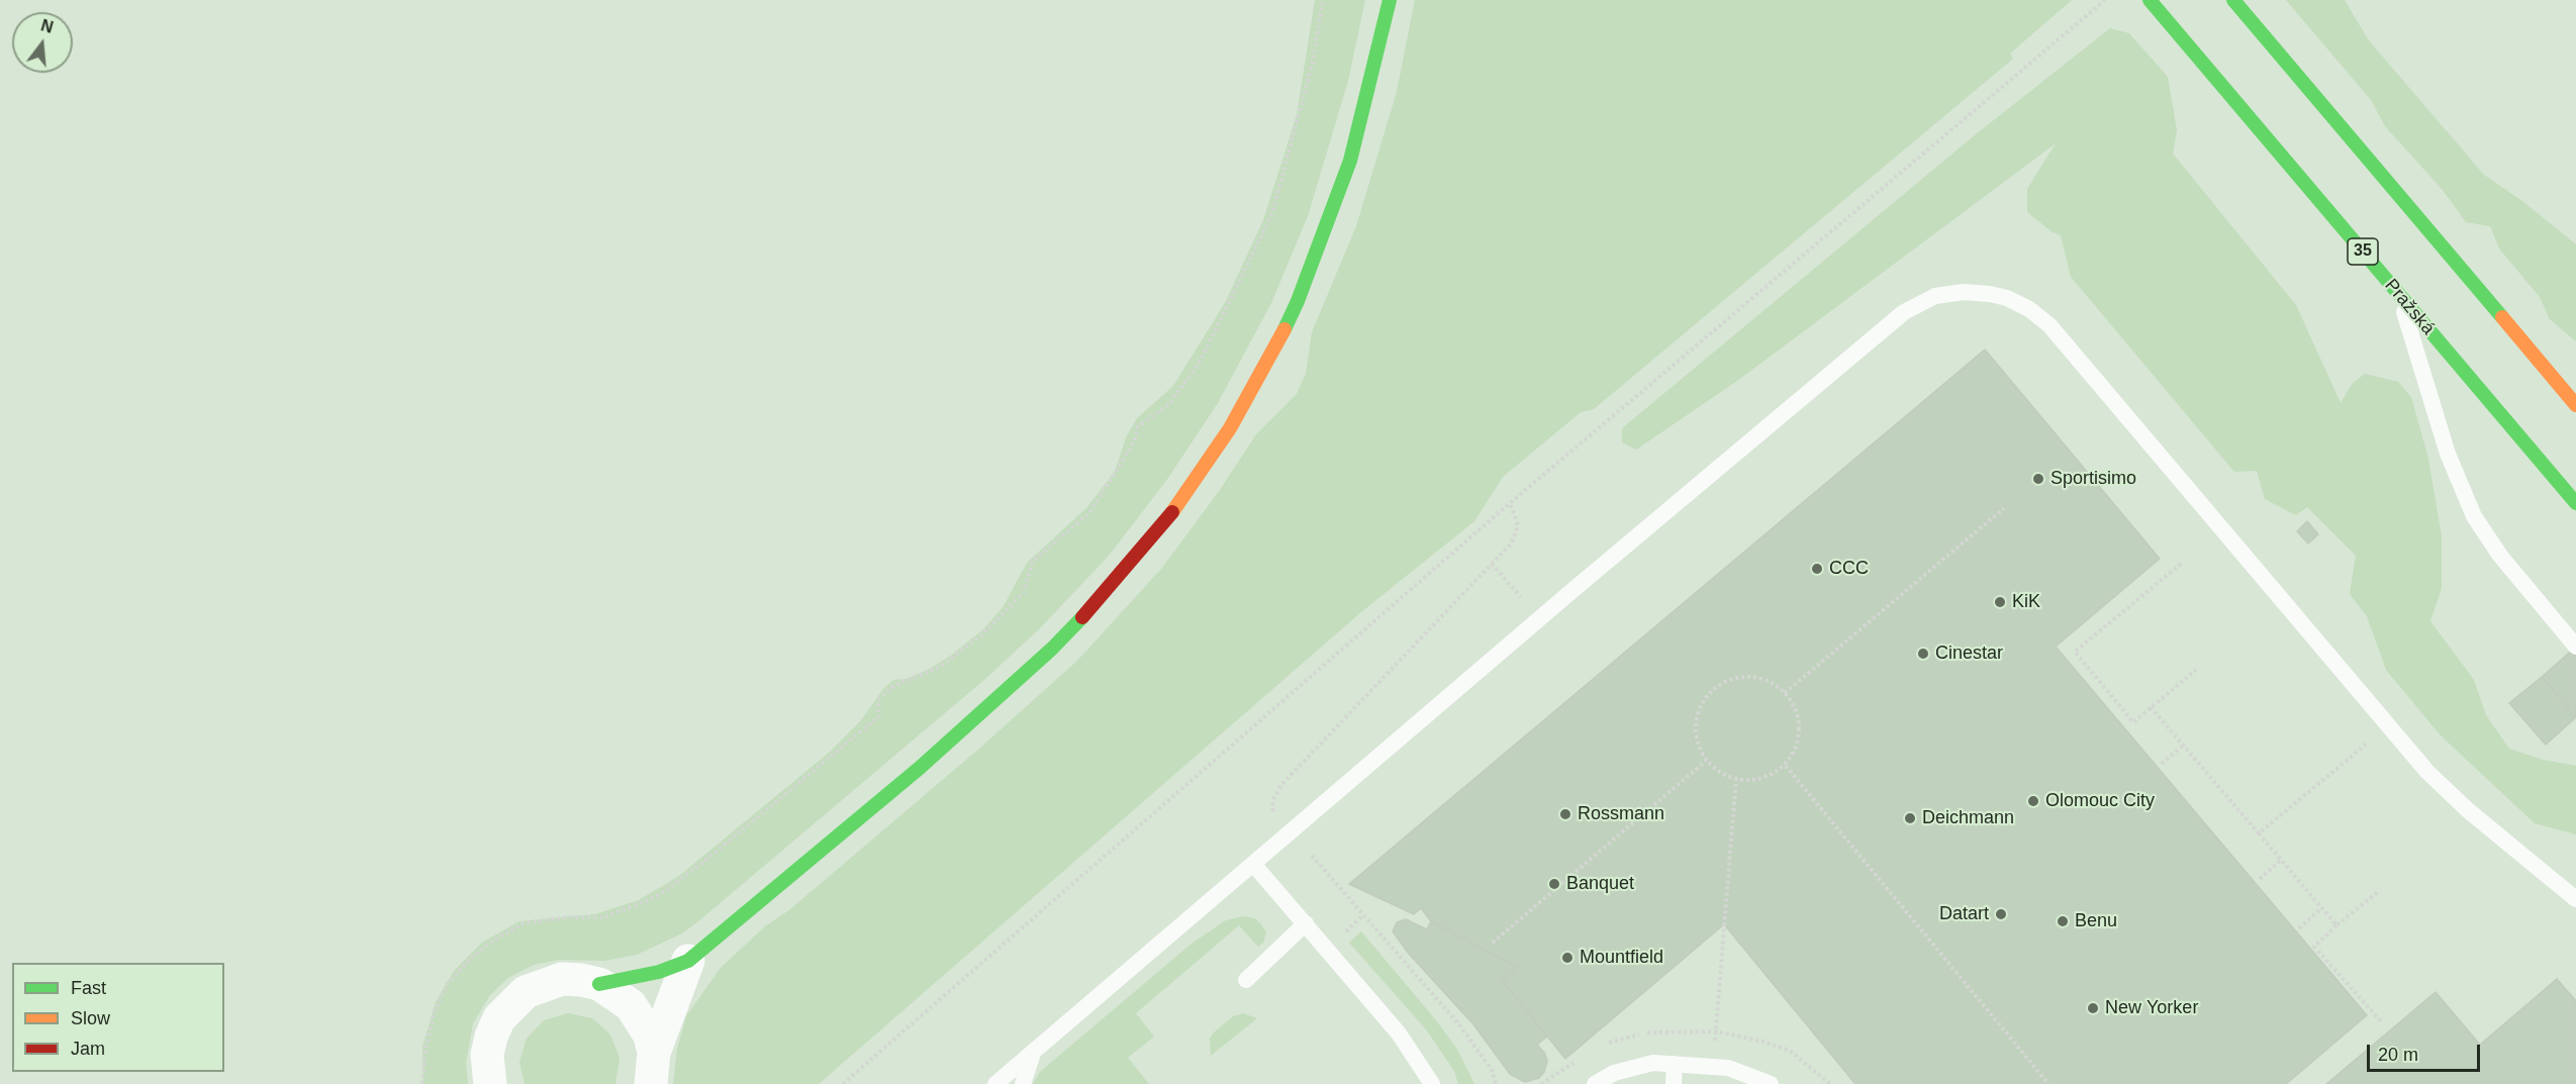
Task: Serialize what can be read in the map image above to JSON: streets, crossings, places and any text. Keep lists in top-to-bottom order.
{
  "streets": {
    "street": ["35", "Pražská"]
  },
  "places": [
    "Sportisimo",
    "CCC",
    "KiK",
    "Cinestar",
    "Olomouc City",
    "Rossmann",
    "Deichmann",
    "Banquet",
    "Datart",
    "Benu",
    "Mountfield",
    "New Yorker"
  ],
  "legend": ["Fast", "Slow", "Jam"],
  "scale_bar": "20 m",
  "north": "top"
}
